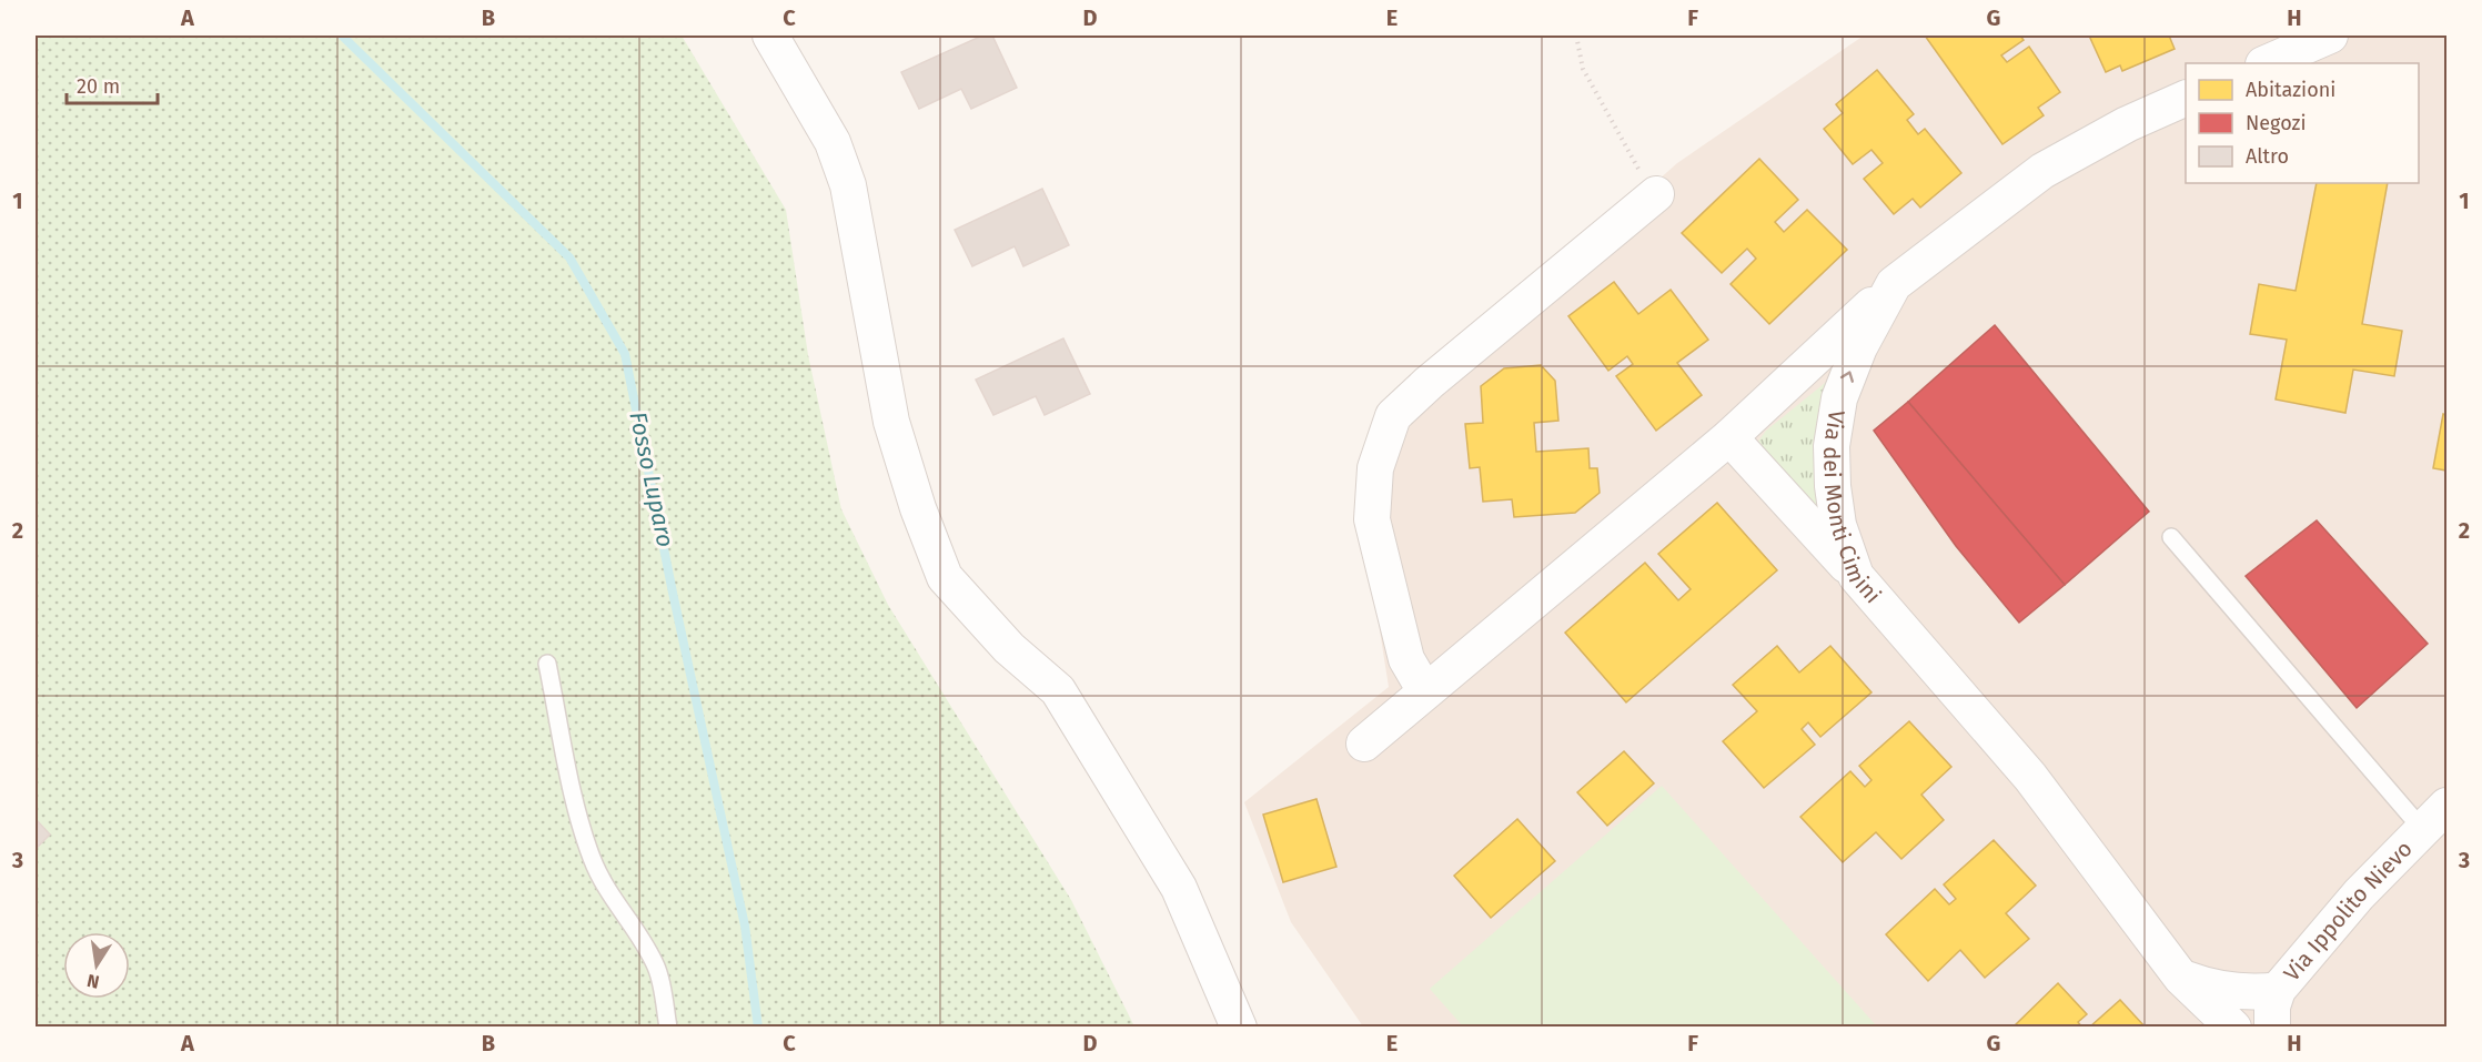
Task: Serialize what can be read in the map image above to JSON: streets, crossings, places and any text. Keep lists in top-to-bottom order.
{
  "streets": {
    "street": ["Via dei Monti Cimini", "Via Ippolito Nievo"]
  },
  "water": ["Fosso Luparo"],
  "legend": ["Abitazioni", "Negozi", "Altro"],
  "scale_bar": "20 m",
  "north": "bottom",
  "grid": {
    "columns": [
      "A",
      "B",
      "C",
      "D",
      "E",
      "F",
      "G",
      "H"
    ],
    "rows": ["1", "2", "3"]
  }
}
